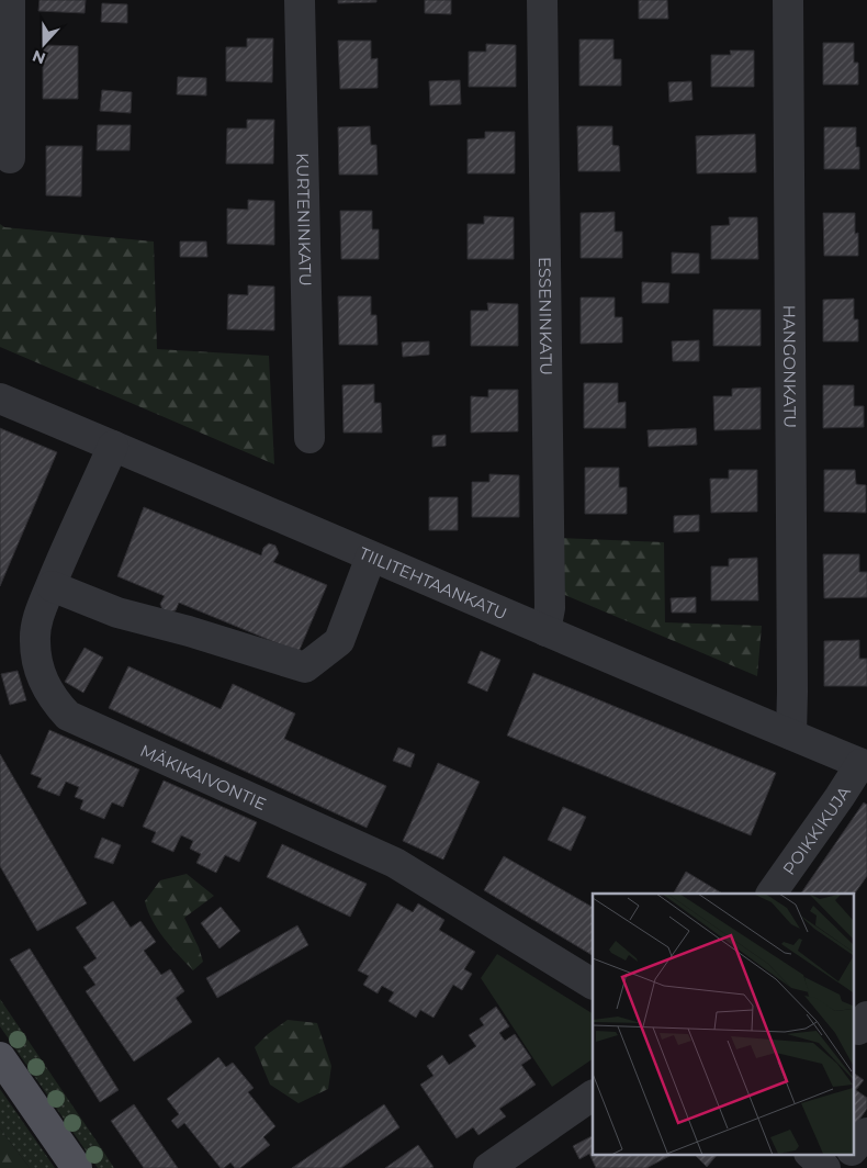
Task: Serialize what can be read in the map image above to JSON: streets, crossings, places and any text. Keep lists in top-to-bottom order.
{
  "streets": {
    "street": [
      "KURTENINKATU",
      "ESSENINKATU",
      "HANGONKATU",
      "TIILITEHTAANKATU",
      "MÄKIKAIVONTIE",
      "POIKKIKUJA"
    ]
  },
  "crossings": [
    ["ESSENINKATU", "TIILITEHTAANKATU"],
    ["HANGONKATU", "TIILITEHTAANKATU"],
    ["TIILITEHTAANKATU", "MÄKIKAIVONTIE"],
    ["TIILITEHTAANKATU", "POIKKIKUJA"]
  ],
  "north": "bottom"
}
